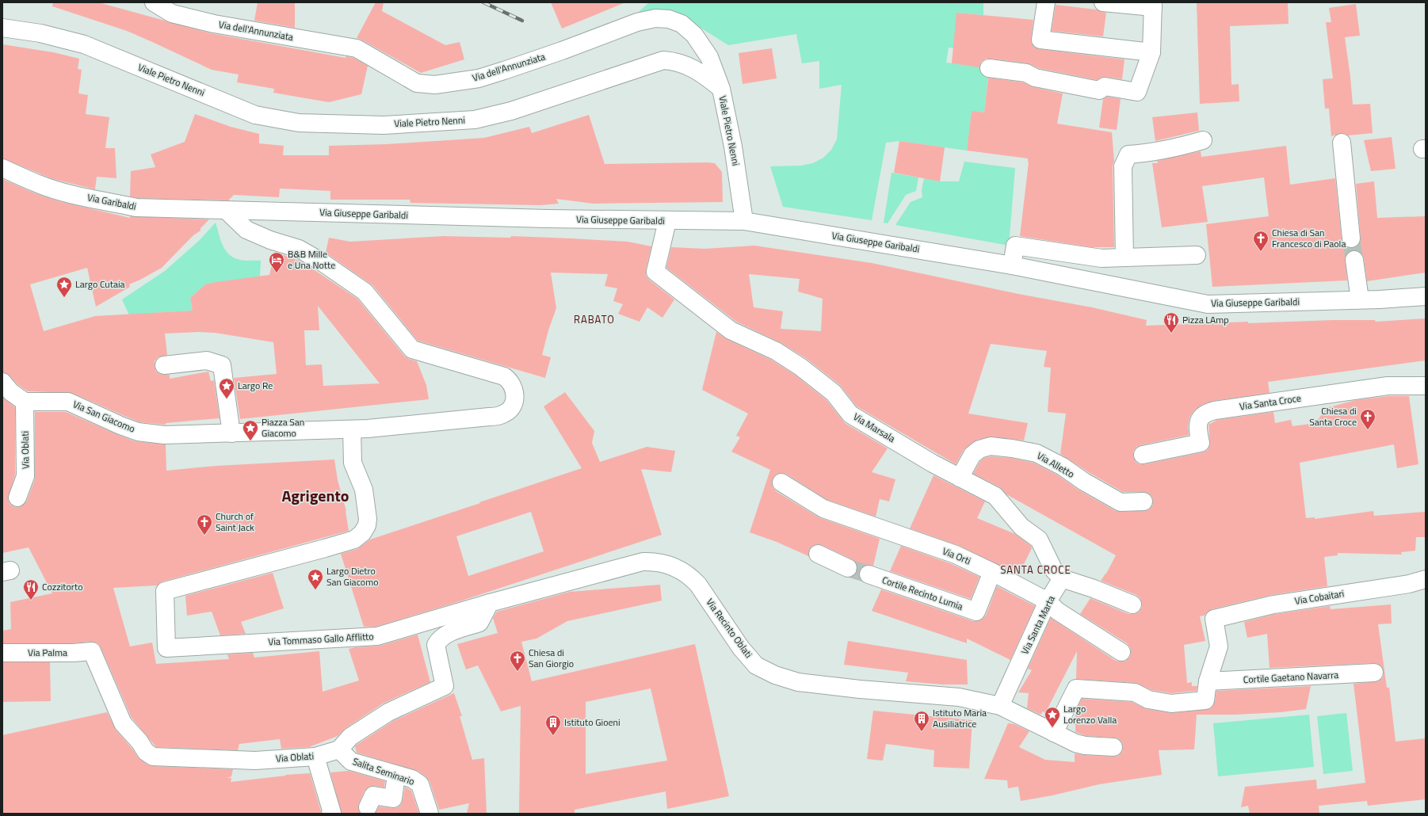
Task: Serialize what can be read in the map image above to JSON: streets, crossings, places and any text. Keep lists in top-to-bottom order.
{
  "streets": {
    "street": [
      "Via dell'Annunziata",
      "Viale Pietro Nenni",
      "Via Garibaldi",
      "Via Giuseppe Garibaldi",
      "Via Santa Croce",
      "Via San Giacomo",
      "Via Marsala",
      "Via Oblati",
      "Via Alletto",
      "Via Orti",
      "Cortile Recinto Lumia",
      "Via Cobaitari",
      "Via Santa Marta",
      "Via Recinto Oblati",
      "Via Tommaso Gallo Afflitto",
      "Via Palma",
      "Cortile Gaetano Navarra",
      "Salita Seminario"
    ]
  },
  "crossings": [
    ["Via dell'Annunziata", "Viale Pietro Nenni"],
    ["Viale Pietro Nenni", "Via Giuseppe Garibaldi"],
    ["Via Garibaldi", "Via Giuseppe Garibaldi"],
    ["Via Giuseppe Garibaldi", "Via Marsala"],
    ["Via San Giacomo", "Via Oblati"],
    ["Via Marsala", "Via Alletto"],
    ["Via Marsala", "Via Santa Marta"],
    ["Via Oblati", "Via Palma"],
    ["Via Oblati", "Salita Seminario"],
    ["Via Orti", "Cortile Recinto Lumia"],
    ["Via Orti", "Via Santa Marta"],
    ["Via Cobaitari", "Cortile Gaetano Navarra"],
    ["Via Santa Marta", "Via Recinto Oblati"],
    ["Via Recinto Oblati", "Via Tommaso Gallo Afflitto"]
  ],
  "districts": ["RABATO", "Agrigento", "SANTA CROCE"],
  "places": {
    "church": [
      "Chiesa di San Francesco di Paola",
      "Chiesa di Santa Croce",
      "Church of Saint Jack",
      "Chiesa di San Giorgio"
    ],
    "hotel": ["B&B Mille e Una Notte"],
    "place": [
      "Largo Cutaia",
      "Largo Re",
      "Piazza San Giacomo",
      "Largo Dietro San Giacomo",
      "Largo Lorenzo Valla"
    ],
    "restaurant": ["Pizza LAmp", "Cozzitorto"],
    "building": ["Istituto Maria Ausiliatrice", "Istituto Gioeni"]
  }
}
